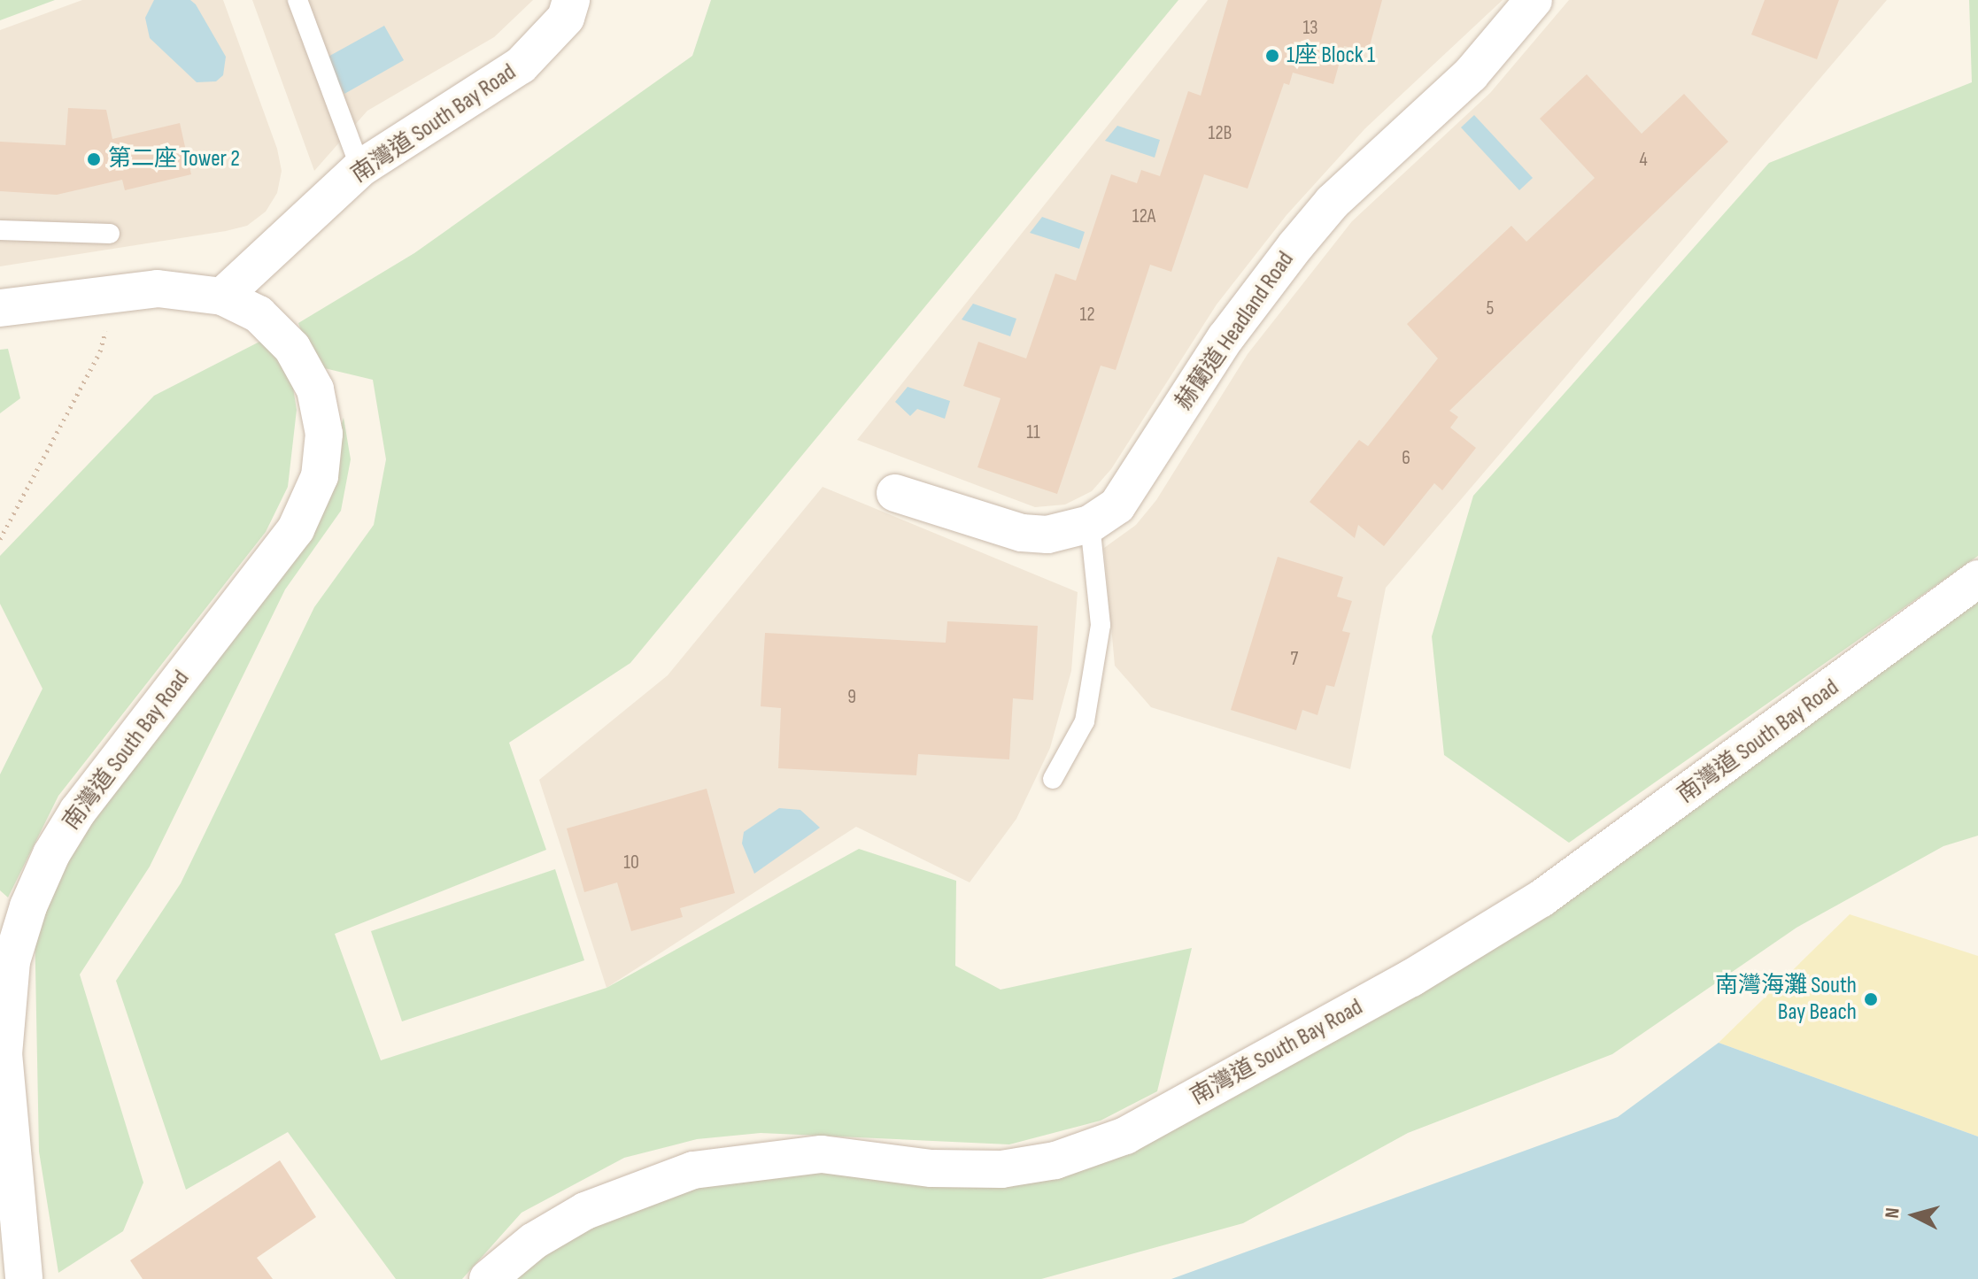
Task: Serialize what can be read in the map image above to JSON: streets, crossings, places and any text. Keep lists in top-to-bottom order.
{
  "streets": {
    "street": ["南灣道 South Bay Road", "赫蘭道 Headland Road"]
  },
  "places": ["1座 Block 1", "第二座 Tower 2", "南灣海灘 South Bay Beach"],
  "house_numbers": [
    "13",
    "12B",
    "4",
    "12A",
    "5",
    "12",
    "11",
    "6",
    "7",
    "9",
    "10"
  ],
  "north": "left"
}
